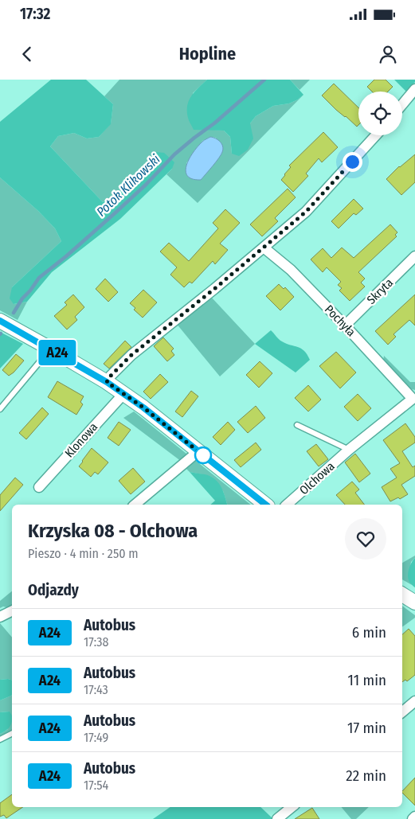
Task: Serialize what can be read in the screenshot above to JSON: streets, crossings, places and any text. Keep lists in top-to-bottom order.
{
  "streets": {
    "street": [
      "Skryta",
      "Pochyła",
      "Klonowa",
      "Olchowa"
    ]
  },
  "crossings": [
    ["Skryta", "Pochyła"],
    ["Pochyła", "Olchowa"]
  ],
  "water": ["Potok Klikowski"],
  "lines": ["bus line A24"],
  "page": {
    "status": "17:32",
    "header": "Hopline",
    "on_map": "A24",
    "heading": [
      ["Krzyska 08 - Olchowa", "Pieszo · 4 min · 250 m"],
      "Odjazdy"
    ],
    "list": [
      {
        "mark": "A24",
        "name": "Autobus",
        "note": "17:38",
        "value": "6 min"
      },
      {
        "mark": "A24",
        "name": "Autobus",
        "note": "17:43",
        "value": "11 min"
      },
      {
        "mark": "A24",
        "name": "Autobus",
        "note": "17:49",
        "value": "17 min"
      },
      {
        "mark": "A24",
        "name": "Autobus",
        "note": "17:54",
        "value": "22 min"
      }
    ]
  }
}
